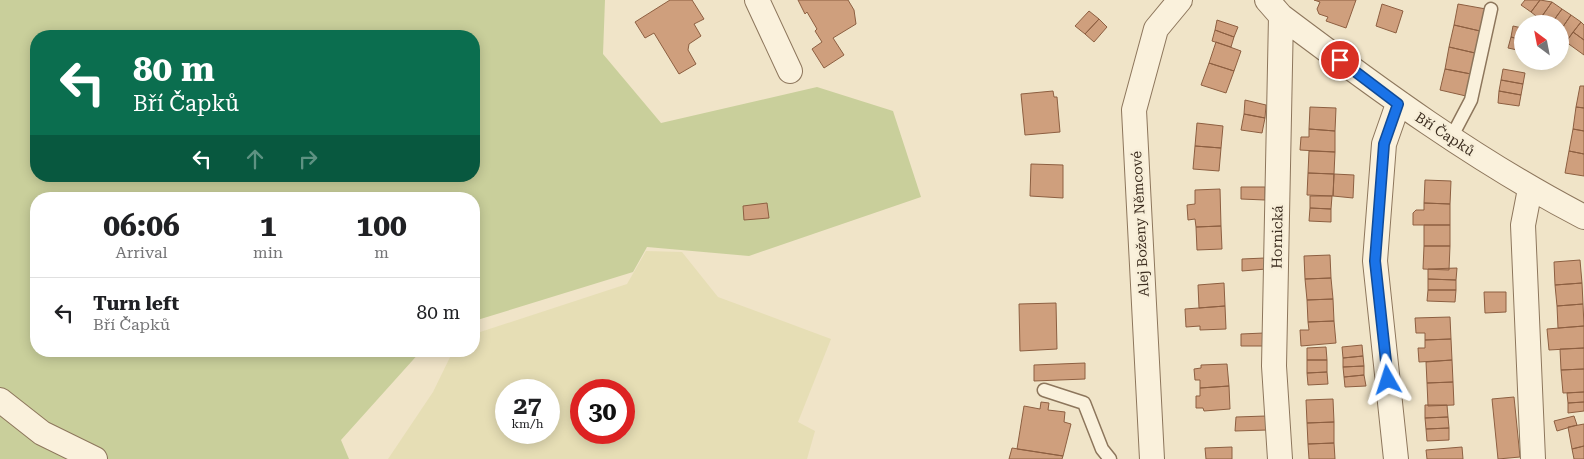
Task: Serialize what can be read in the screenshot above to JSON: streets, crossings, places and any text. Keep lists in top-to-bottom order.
{
  "streets": {
    "street": ["Bří Čapků", "Alej Boženy Němcové", "Hornická"]
  },
  "crossings": [
    ["Bří Čapků", "Hornická"]
  ],
  "north": "top left",
  "page": {
    "turn": ["80 m", "Bří Čapků"],
    "eta": [
      "06:06",
      "Arrival",
      "1",
      "min",
      "100",
      "m"
    ],
    "list": [
      {
        "name": "Turn left",
        "note": "Bří Čapků",
        "value": "80 m"
      }
    ],
    "speed": "27 km/h",
    "limit": "30"
  }
}
